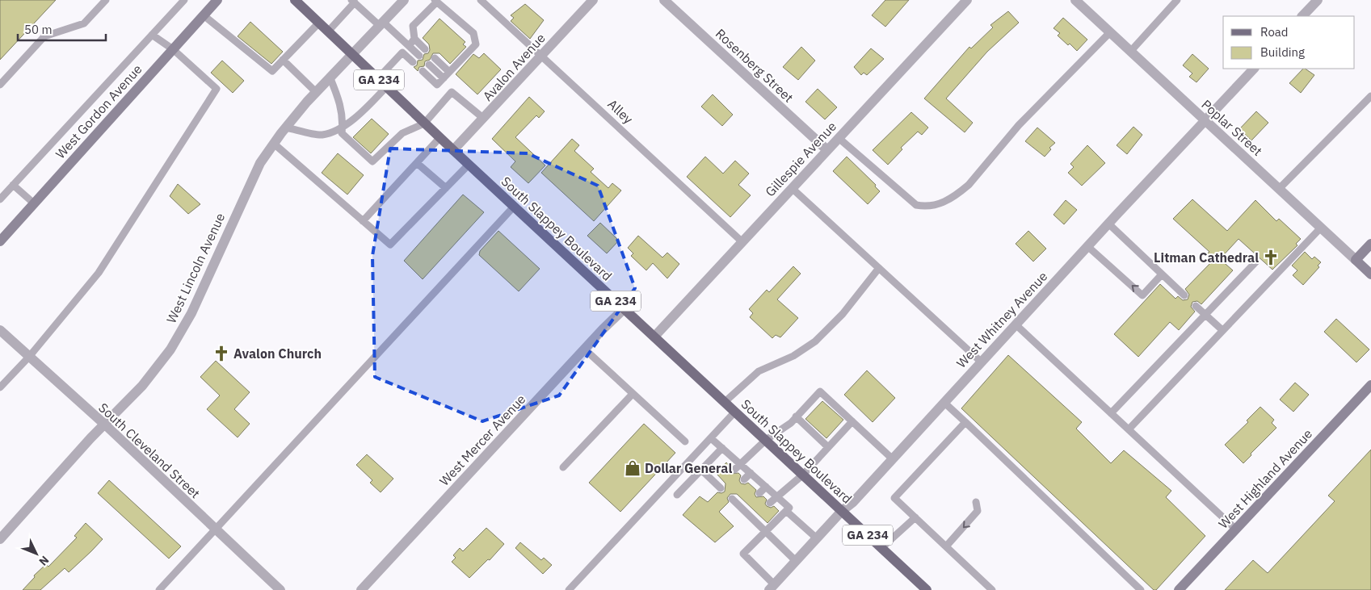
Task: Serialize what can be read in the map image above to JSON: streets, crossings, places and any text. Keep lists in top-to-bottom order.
{
  "streets": {
    "main road": ["GA 234", "South Slappey Boulevard"],
    "street": [
      "Rosenberg Street",
      "Avalon Avenue",
      "West Gordon Avenue",
      "Poplar Street",
      "Gillespie Avenue",
      "West Lincoln Avenue",
      "West Whitney Avenue",
      "West Mercer Avenue",
      "South Cleveland Street",
      "West Highland Avenue"
    ],
    "lane": ["Alley"]
  },
  "crossings": [
    ["Rosenberg Street", "Gillespie Avenue"],
    ["Avalon Avenue", "Alley"],
    ["Avalon Avenue", "South Slappey Boulevard"],
    ["Alley", "Gillespie Avenue"],
    ["Poplar Street", "West Whitney Avenue"],
    ["Gillespie Avenue", "South Slappey Boulevard"],
    ["South Slappey Boulevard", "West Lincoln Avenue"],
    ["South Slappey Boulevard", "West Whitney Avenue"],
    ["South Slappey Boulevard", "West Mercer Avenue"],
    ["West Lincoln Avenue", "South Cleveland Street"]
  ],
  "places": {
    "church": ["Litman Cathedral", "Avalon Church"],
    "shop": ["Dollar General"]
  },
  "legend": ["Road", "Building"],
  "scale_bar": "50 m",
  "north": "bottom right"
}
